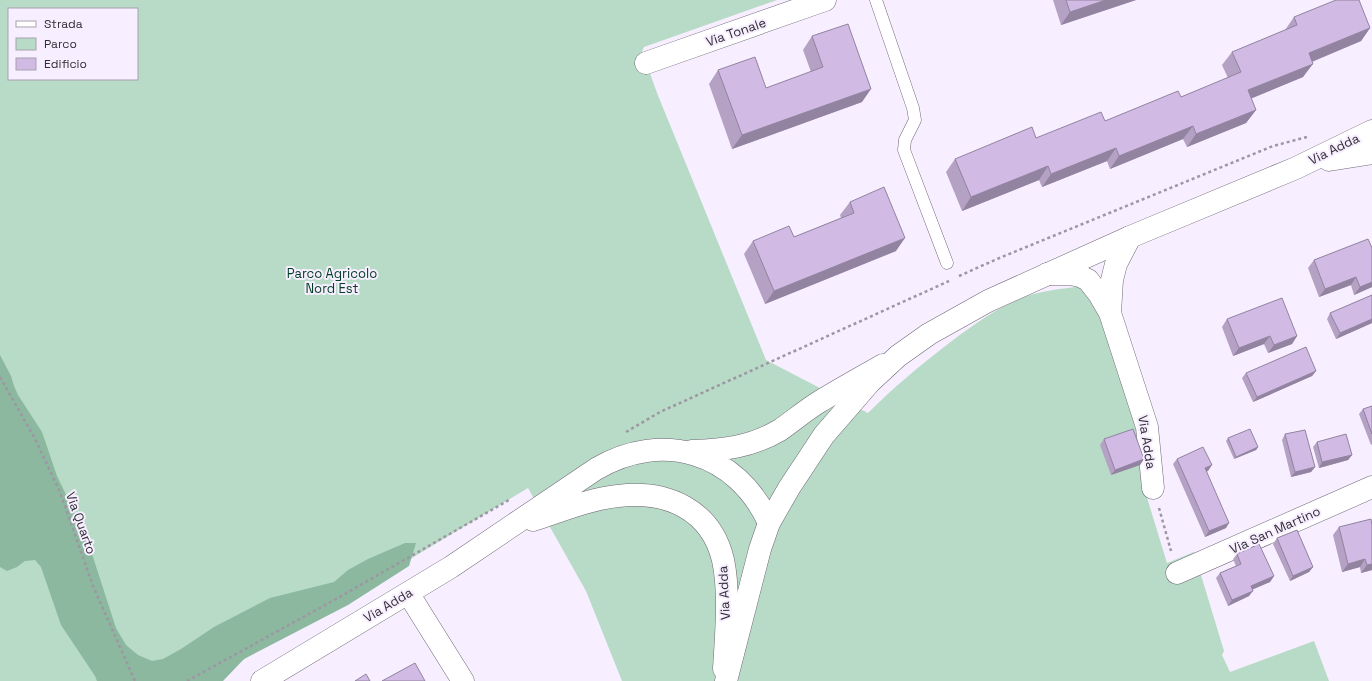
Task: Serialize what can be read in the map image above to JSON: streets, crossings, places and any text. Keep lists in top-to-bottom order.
{
  "streets": {
    "street": ["Via Tonale", "Via Adda", "Via San Martino"],
    "path": ["Via Quarto"]
  },
  "parks": ["Parco Agricolo Nord Est"],
  "legend": ["Strada", "Parco", "Edificio"]
}
